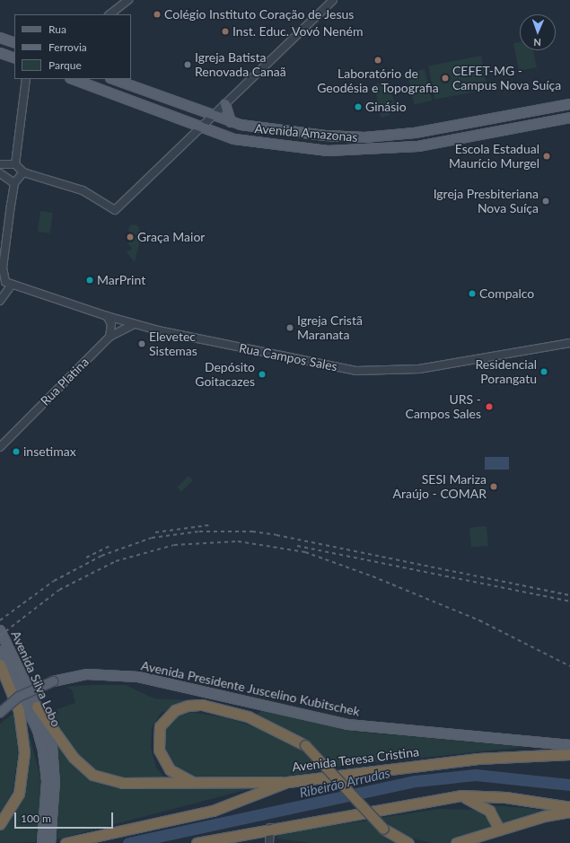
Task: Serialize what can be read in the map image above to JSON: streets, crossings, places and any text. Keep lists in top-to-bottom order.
{
  "streets": {
    "highway": ["Avenida Teresa Cristina"],
    "main road": ["Avenida Amazonas", "Avenida Silva Lobo", "Avenida Presidente Juscelino Kubitschek"],
    "street": ["Rua Campos Sales", "Rua Platina"]
  },
  "crossings": [
    ["Rua Campos Sales", "Rua Platina"]
  ],
  "water": ["Ribeirão Arrudas"],
  "places": [
    "Colégio Instituto Coração de Jesus",
    "Inst. Educ. Vovó Neném",
    "Laboratório de Geodésia e Topografia",
    "Igreja Batista Renovada Canaã",
    "CEFET-MG - Campus Nova Suíça",
    "Ginásio",
    "Escola Estadual Maurício Murgel",
    "Igreja Presbiteriana Nova Suíça",
    "Graça Maior",
    "MarPrint",
    "Compalco",
    "Igreja Cristã Maranata",
    "Elevetec Sistemas",
    "Residencial Porangatu",
    "Depósito Goitacazes",
    "URS - Campos Sales",
    "insetimax",
    "SESI Mariza Araújo - COMAR"
  ],
  "legend": ["Rua", "Ferrovia", "Parque"],
  "scale_bar": "100 m",
  "north": "bottom"
}
